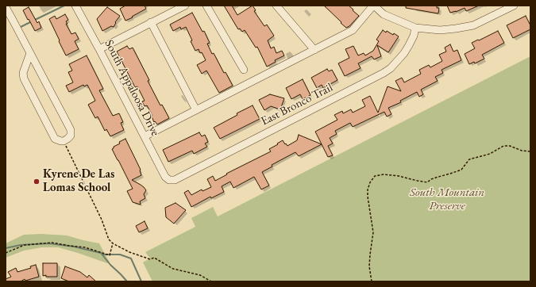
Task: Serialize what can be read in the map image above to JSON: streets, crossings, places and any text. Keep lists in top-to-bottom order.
{
  "streets": {
    "street": ["South Appaloosa Drive", "East Bronco Trail"]
  },
  "crossings": [
    ["South Appaloosa Drive", "East Bronco Trail"]
  ],
  "parks": ["South Mountain Preserve"],
  "places": ["Kyrene De Las Lomas School"]
}
